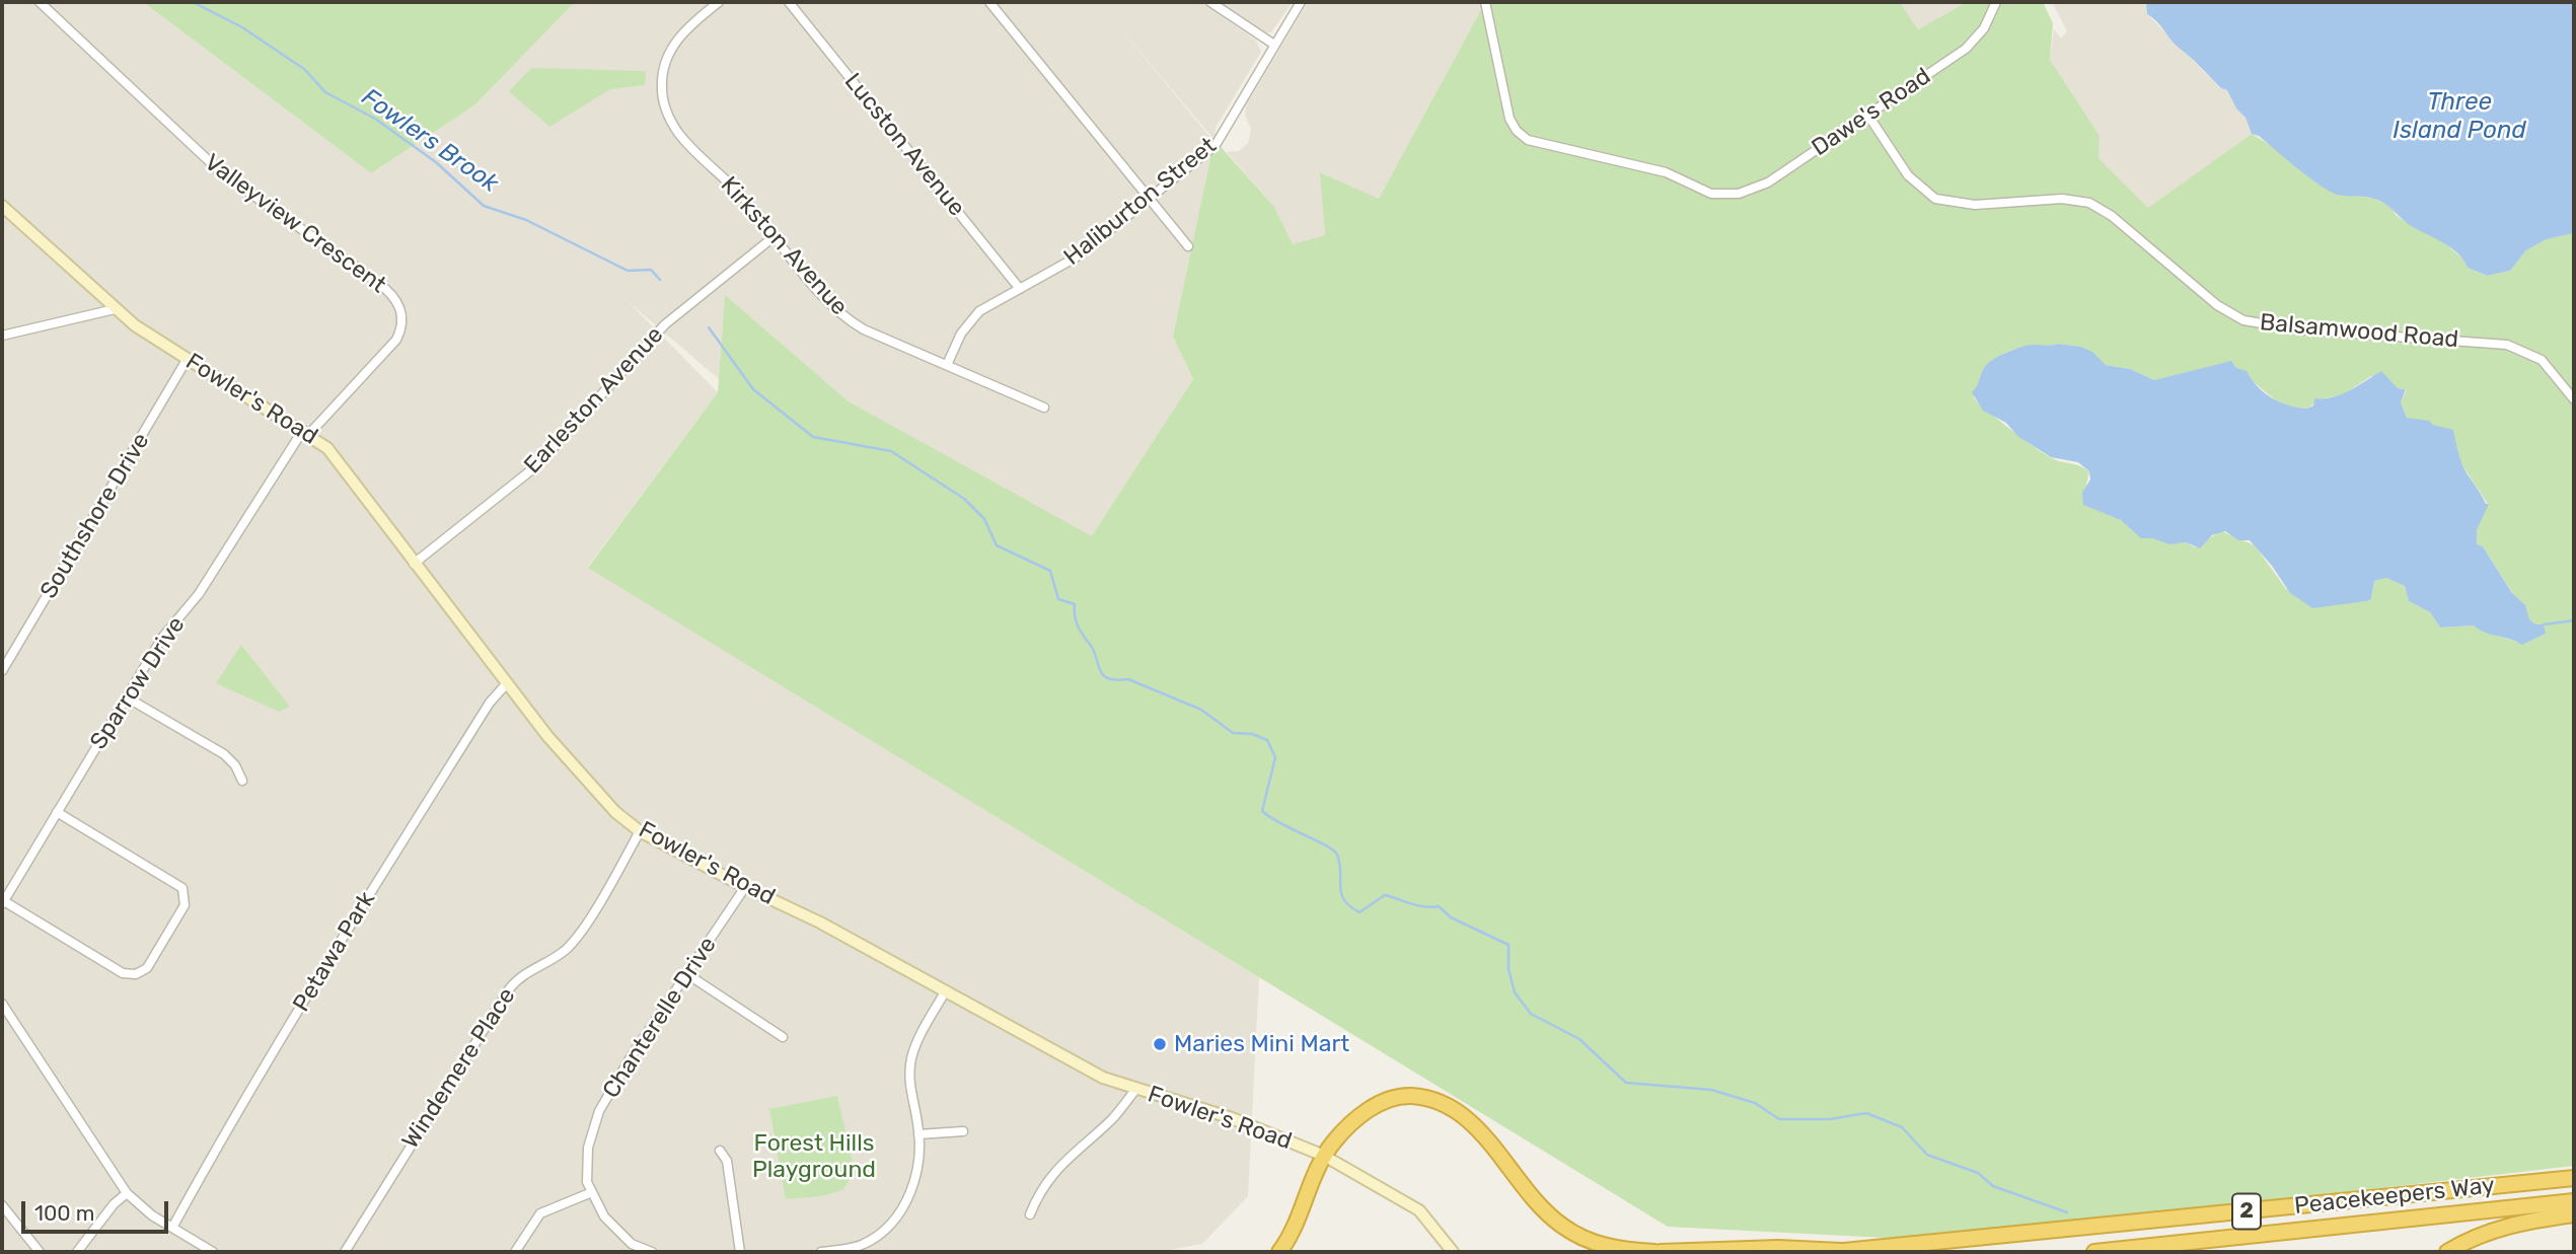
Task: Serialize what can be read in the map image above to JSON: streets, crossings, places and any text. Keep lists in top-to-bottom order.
{
  "streets": {
    "highway": ["Peacekeepers Way", "2"],
    "street": [
      "Dawe's Road",
      "Lucston Avenue",
      "Haliburton Street",
      "Valleyview Crescent",
      "Kirkston Avenue",
      "Balsamwood Road",
      "Fowler's Road",
      "Earleston Avenue",
      "Southshore Drive",
      "Sparrow Drive",
      "Petawa Park",
      "Chanterelle Drive",
      "Windemere Place"
    ]
  },
  "crossings": [
    ["Dawe's Road", "Balsamwood Road"],
    ["Lucston Avenue", "Haliburton Street"],
    ["Haliburton Street", "Kirkston Avenue"],
    ["Valleyview Crescent", "Fowler's Road"],
    ["Valleyview Crescent", "Sparrow Drive"],
    ["Kirkston Avenue", "Earleston Avenue"],
    ["Fowler's Road", "Earleston Avenue"],
    ["Fowler's Road", "Southshore Drive"],
    ["Fowler's Road", "Sparrow Drive"],
    ["Fowler's Road", "Petawa Park"],
    ["Fowler's Road", "Chanterelle Drive"],
    ["Fowler's Road", "Windemere Place"]
  ],
  "water": ["Three Island Pond", "Fowlers Brook"],
  "parks": ["Forest Hills Playground"],
  "places": ["Maries Mini Mart"],
  "scale_bar": "100 m"
}
